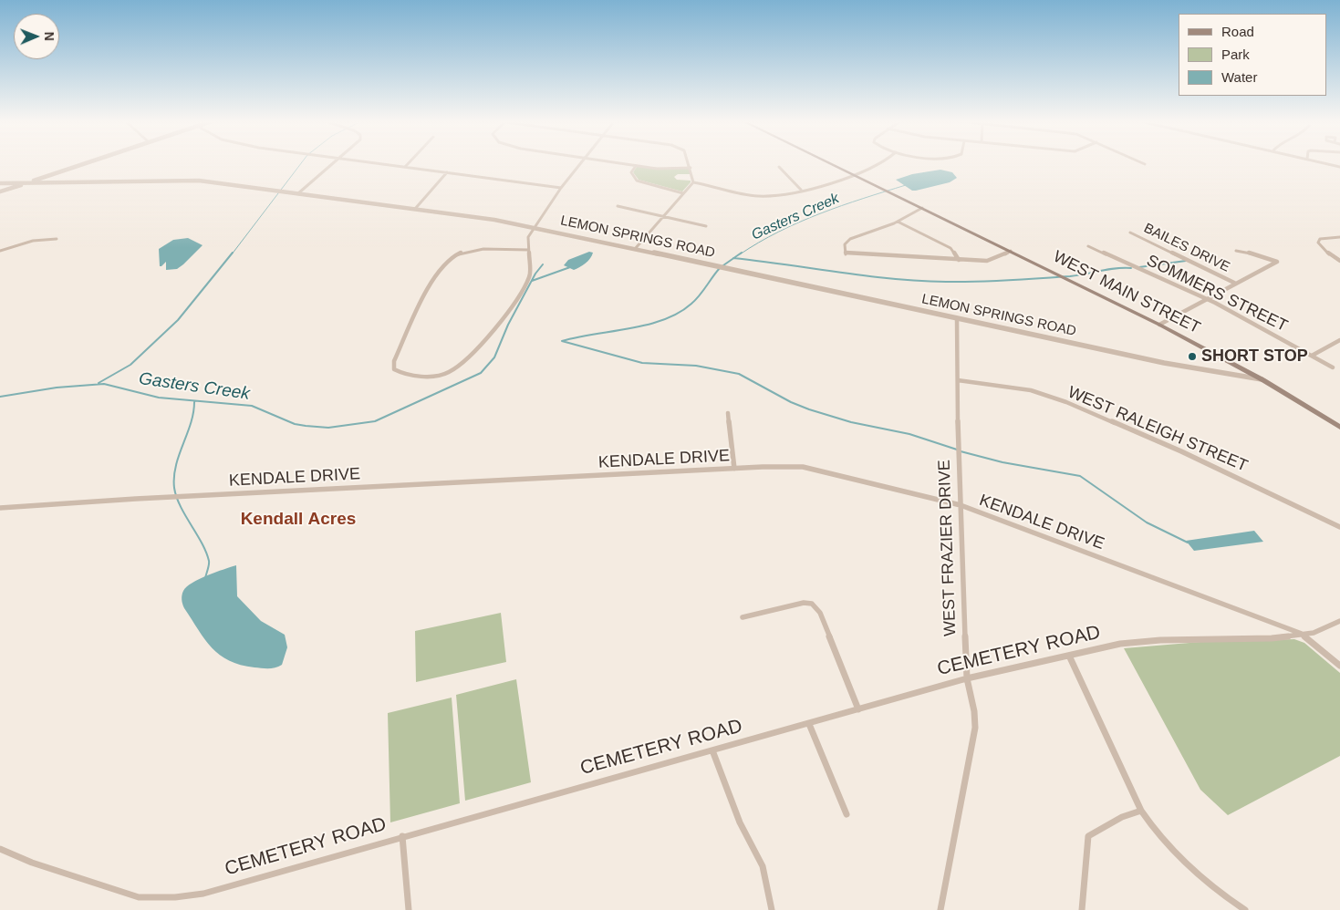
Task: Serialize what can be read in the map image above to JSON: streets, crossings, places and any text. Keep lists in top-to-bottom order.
{
  "streets": {
    "main road": ["WEST MAIN STREET"],
    "street": [
      "LEMON SPRINGS ROAD",
      "BAILES DRIVE",
      "SOMMERS STREET",
      "WEST RALEIGH STREET",
      "KENDALE DRIVE",
      "WEST FRAZIER DRIVE",
      "CEMETERY ROAD"
    ]
  },
  "crossings": [
    ["LEMON SPRINGS ROAD", "WEST MAIN STREET"],
    ["LEMON SPRINGS ROAD", "WEST FRAZIER DRIVE"],
    ["WEST RALEIGH STREET", "WEST FRAZIER DRIVE"],
    ["KENDALE DRIVE", "WEST FRAZIER DRIVE"],
    ["KENDALE DRIVE", "CEMETERY ROAD"],
    ["WEST FRAZIER DRIVE", "CEMETERY ROAD"]
  ],
  "districts": ["Kendall Acres"],
  "water": ["Gasters Creek"],
  "places": ["SHORT STOP"],
  "legend": ["Road", "Park", "Water"],
  "north": "right"
}
